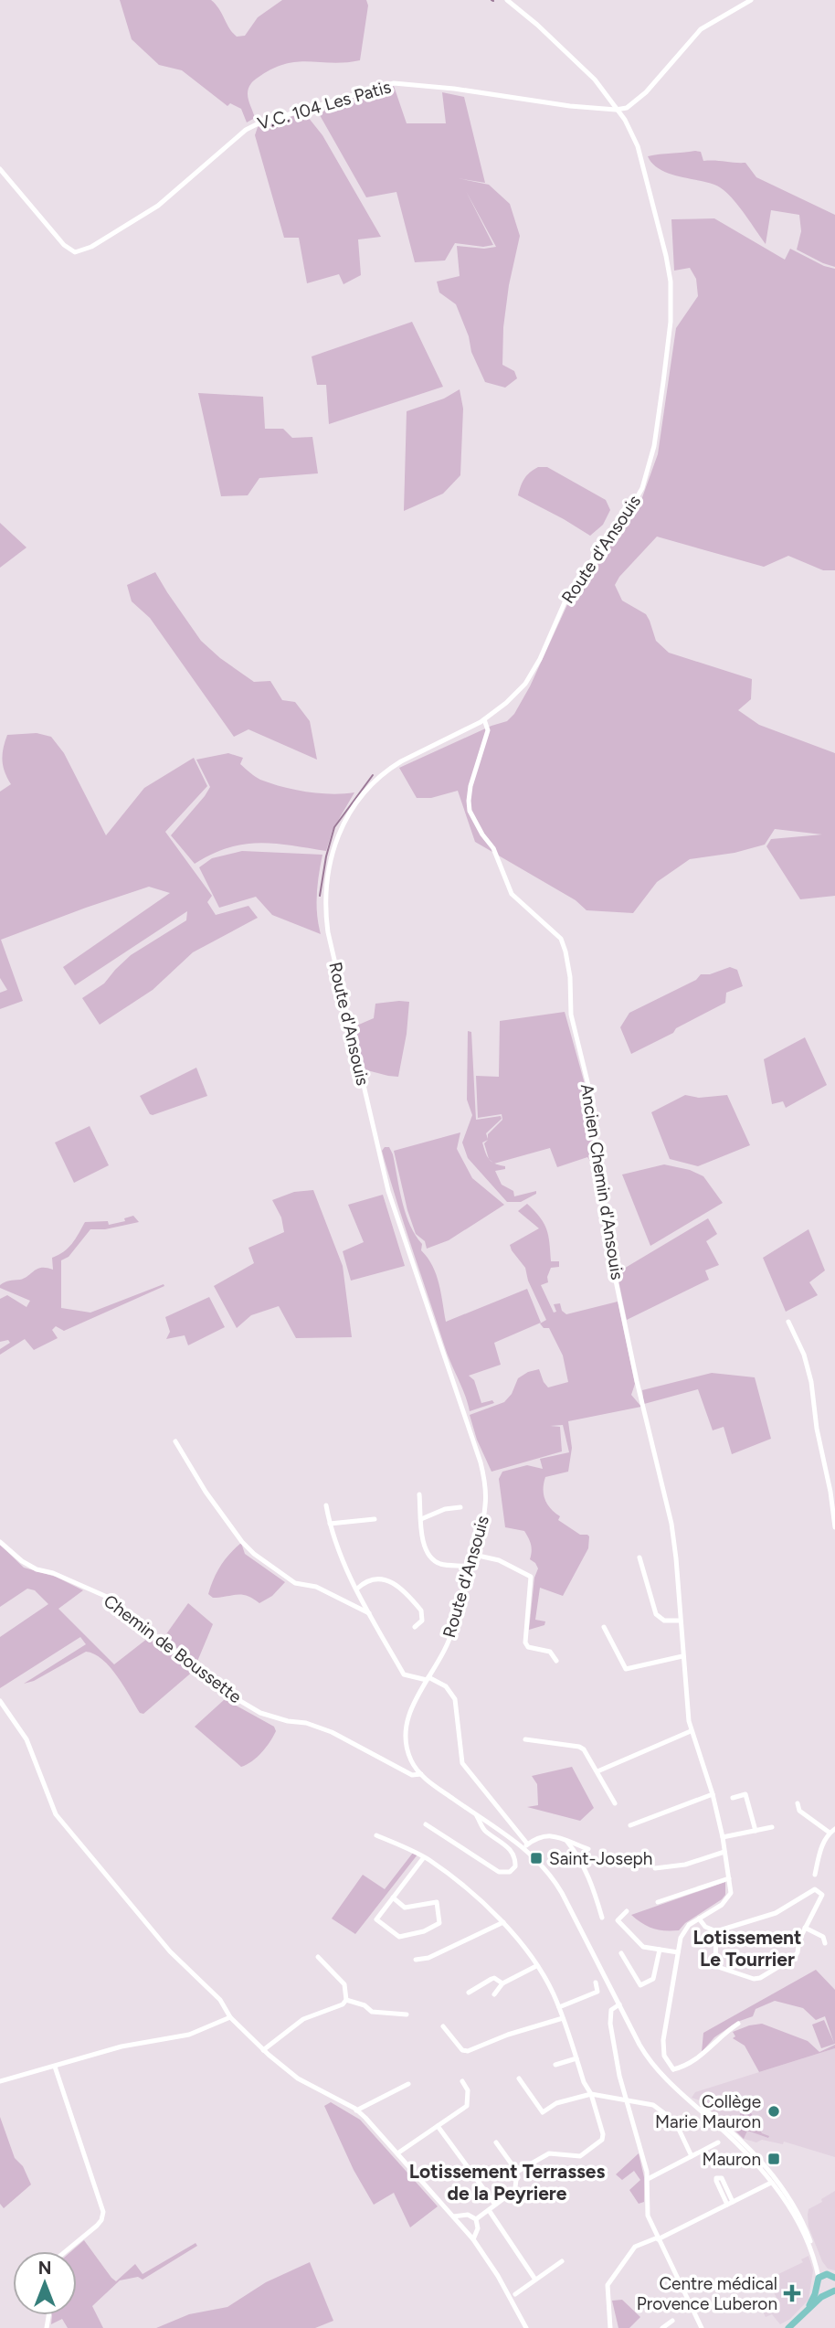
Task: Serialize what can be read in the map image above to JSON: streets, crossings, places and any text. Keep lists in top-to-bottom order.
{
  "streets": {
    "street": [
      "V.C. 104 Les Patis",
      "Route d'Ansouis",
      "Ancien Chemin d'Ansouis",
      "Chemin de Boussette"
    ]
  },
  "crossings": [
    ["V.C. 104 Les Patis", "Route d'Ansouis"],
    ["Route d'Ansouis", "Ancien Chemin d'Ansouis"],
    ["Route d'Ansouis", "Chemin de Boussette"]
  ],
  "districts": ["Lotissement Le Tourrier", "Lotissement Terrasses de la Peyriere"],
  "places": {
    "transit": ["Saint-Joseph", "Mauron"],
    "other": ["Collège Marie Mauron"],
    "health": ["Centre médical Provence Luberon"]
  },
  "north": "top"
}
